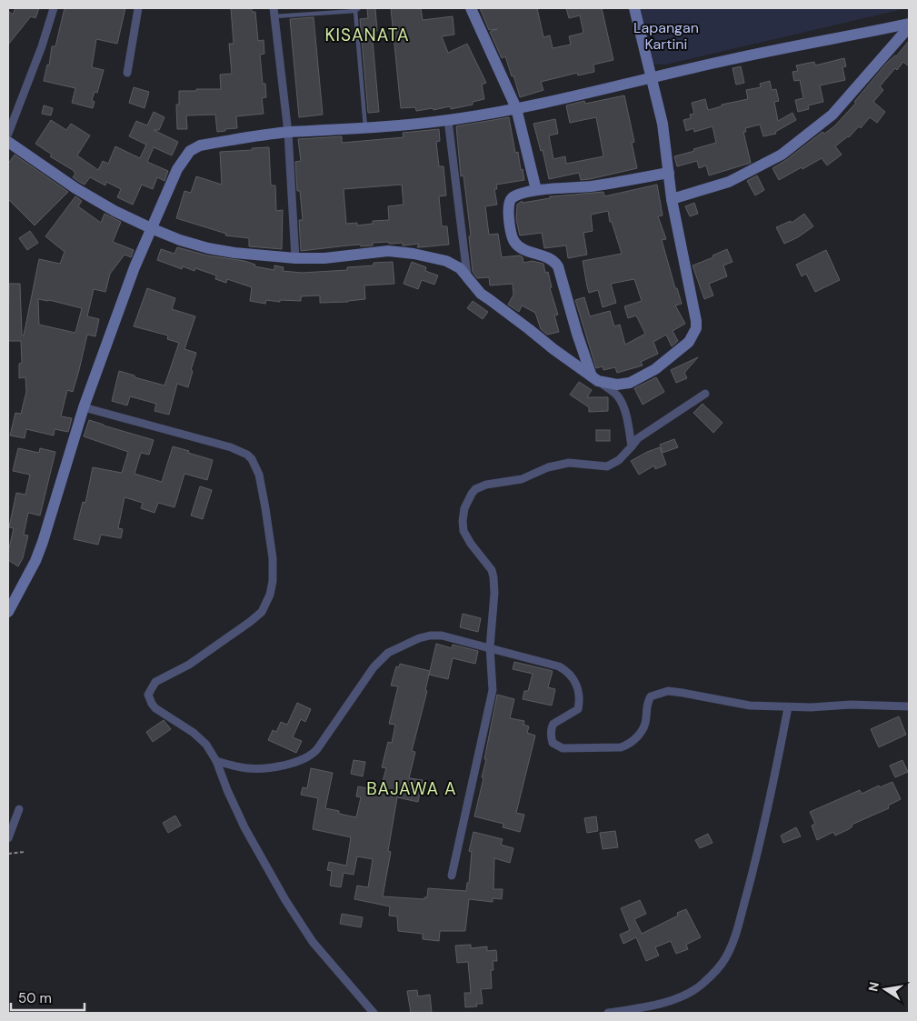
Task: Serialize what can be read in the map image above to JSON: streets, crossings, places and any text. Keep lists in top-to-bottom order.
{
  "districts": ["KISANATA", "BAJAWA A"],
  "parks": ["Lapangan Kartini"],
  "scale_bar": "50 m",
  "north": "left"
}
